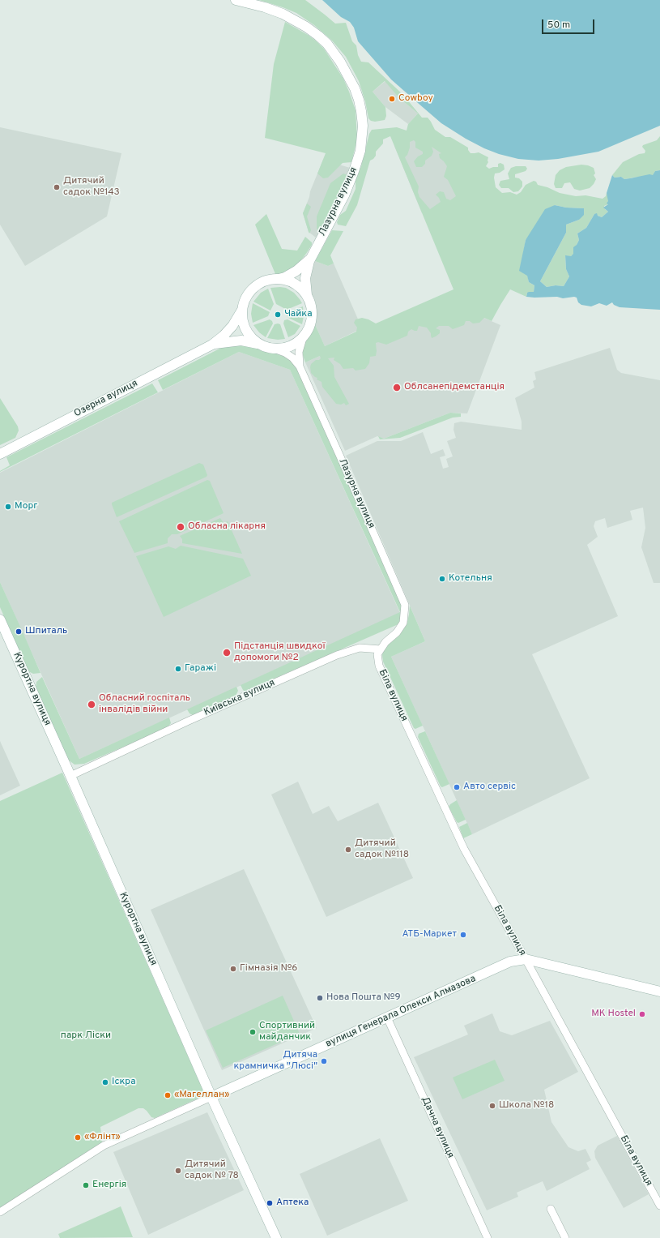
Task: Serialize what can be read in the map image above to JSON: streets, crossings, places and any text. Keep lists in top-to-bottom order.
{
  "streets": {
    "street": [
      "Лазурна вулиця",
      "Озерна вулиця",
      "Курортна вулиця",
      "Біла вулиця",
      "Київська вулиця",
      "вулиця Генерала Олекси Алмазова",
      "Дачна вулиця"
    ]
  },
  "crossings": [
    ["Лазурна вулиця", "Озерна вулиця"],
    ["Лазурна вулиця", "Біла вулиця"],
    ["Лазурна вулиця", "Київська вулиця"],
    ["Курортна вулиця", "Київська вулиця"],
    ["Курортна вулиця", "вулиця Генерала Олекси Алмазова"],
    ["Біла вулиця", "Київська вулиця"],
    ["Біла вулиця", "вулиця Генерала Олекси Алмазова"],
    ["вулиця Генерала Олекси Алмазова", "Дачна вулиця"]
  ],
  "parks": ["парк Ліски"],
  "places": [
    "Cowboy",
    "Дитячий садок №143",
    "Чайка",
    "Облсанепідемстанція",
    "Морг",
    "Обласна лікарня",
    "Котельня",
    "Шпиталь",
    "Підстанція швидкої допомоги №2",
    "Гаражі",
    "Обласний госпіталь інвалідів війни",
    "Авто сервіс",
    "Дитячий садок №118",
    "АТБ-Маркет",
    "Гімназія №6",
    "Нова Пошта №9",
    "MK Hostel",
    "Спортивний майданчик",
    "Дитяча крамничка \"Люсі\"",
    "Іскра",
    "«Магеллан»",
    "Школа №18",
    "«Флінт»",
    "Дитячий садок № 78",
    "Енергія",
    "Аптека"
  ],
  "scale_bar": "50 m"
}
